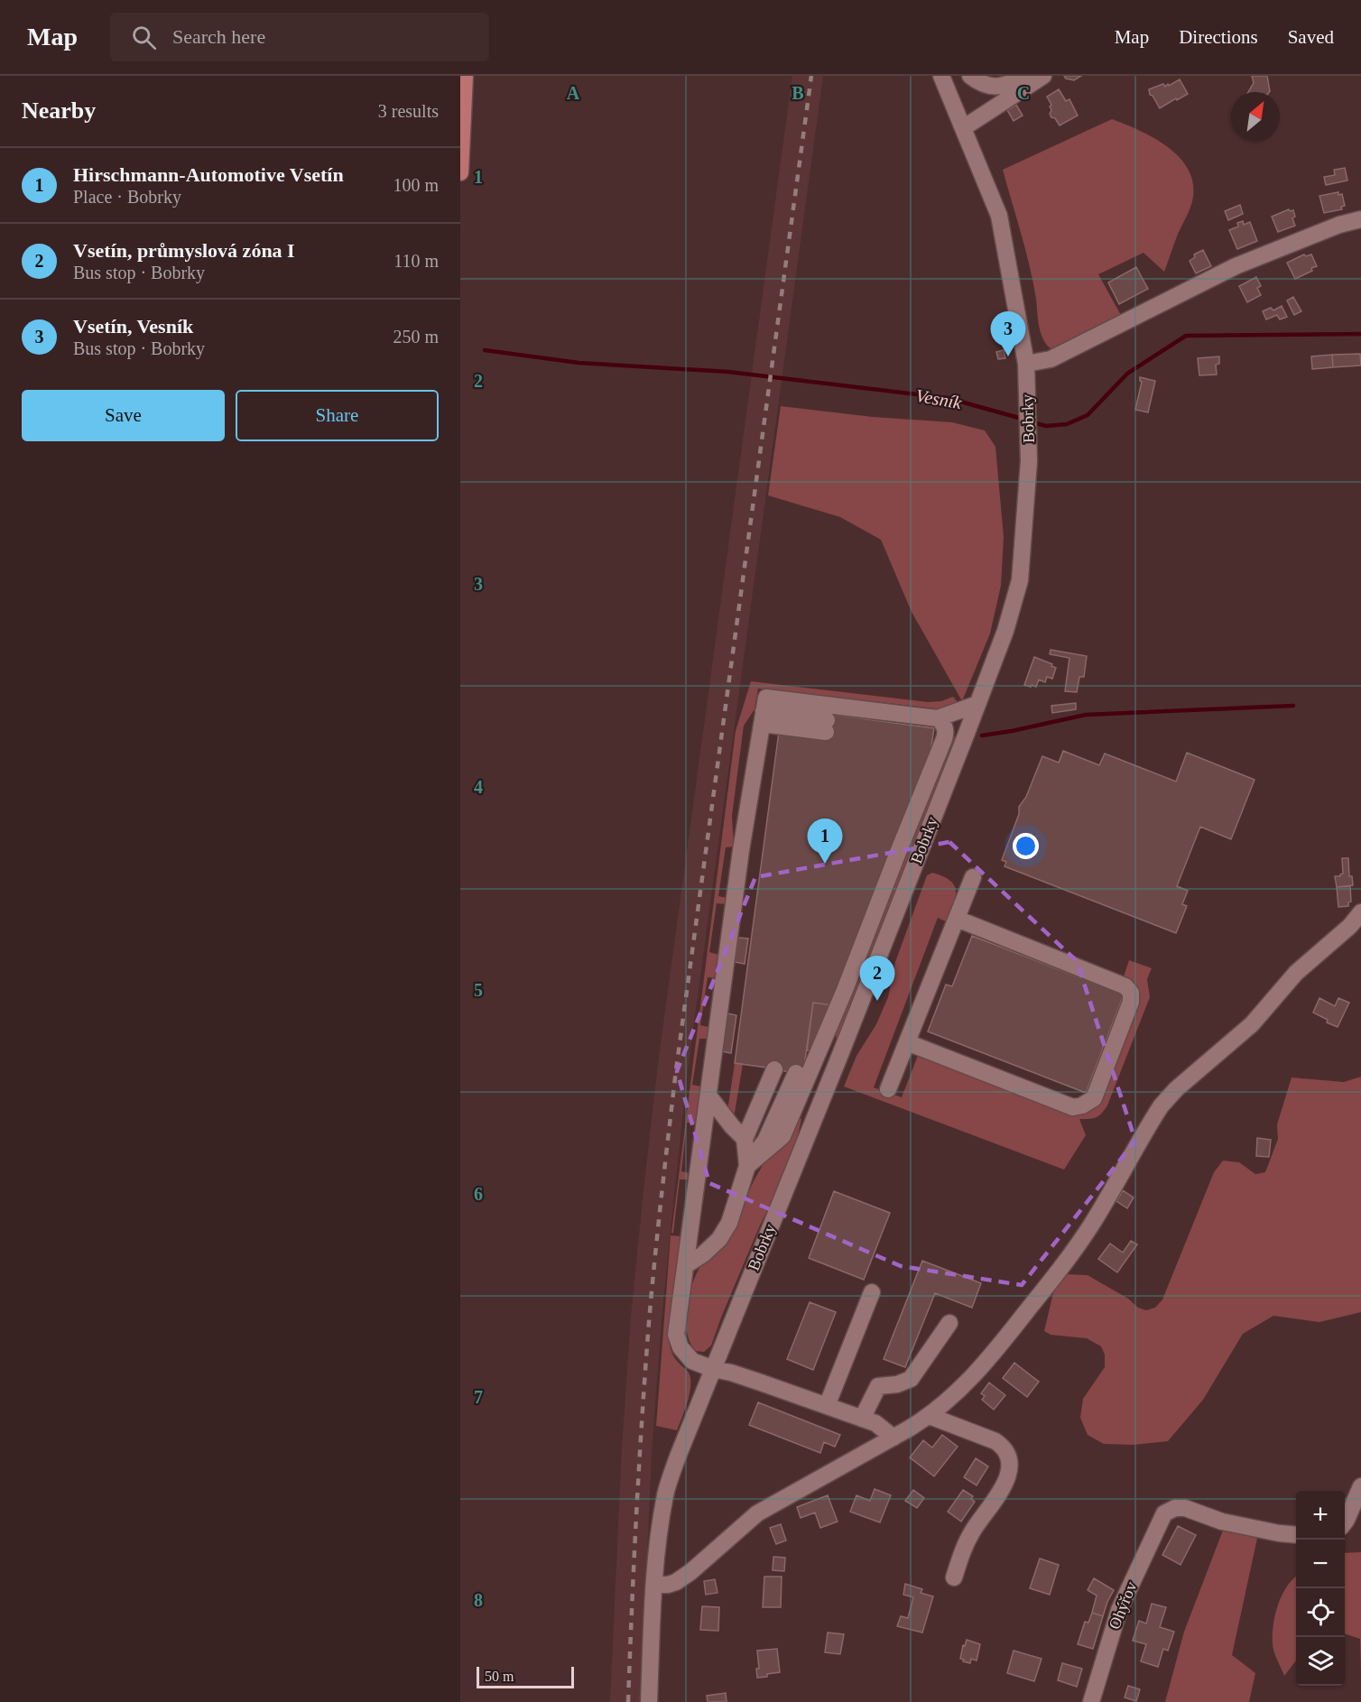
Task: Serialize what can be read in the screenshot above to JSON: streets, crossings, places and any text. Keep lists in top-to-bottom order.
{
  "streets": {
    "street": ["Bobrky", "Ohýřov"]
  },
  "water": ["Vesník"],
  "scale_bar": "50 m",
  "north": "top right",
  "page": {
    "header": "Map",
    "search": "Search here",
    "nav": ["Map", "Directions", "Saved"],
    "heading": ["Nearby", "3 results"],
    "list": [
      {
        "mark": "1",
        "name": "Hirschmann-Automotive Vsetín",
        "note": "Place · Bobrky",
        "value": "100 m"
      },
      {
        "mark": "2",
        "name": "Vsetín, průmyslová zóna I",
        "note": "Bus stop · Bobrky",
        "value": "110 m"
      },
      {
        "mark": "3",
        "name": "Vsetín, Vesník",
        "note": "Bus stop · Bobrky",
        "value": "250 m"
      }
    ],
    "pins": ["3", "1", "2"],
    "buttons": ["Save", "Share"],
    "map_buttons": ["+", "−"],
    "scale": "50 m"
  },
  "grid": {
    "columns": ["A", "B", "C"],
    "rows": [
      "1",
      "2",
      "3",
      "4",
      "5",
      "6",
      "7",
      "8"
    ]
  }
}
